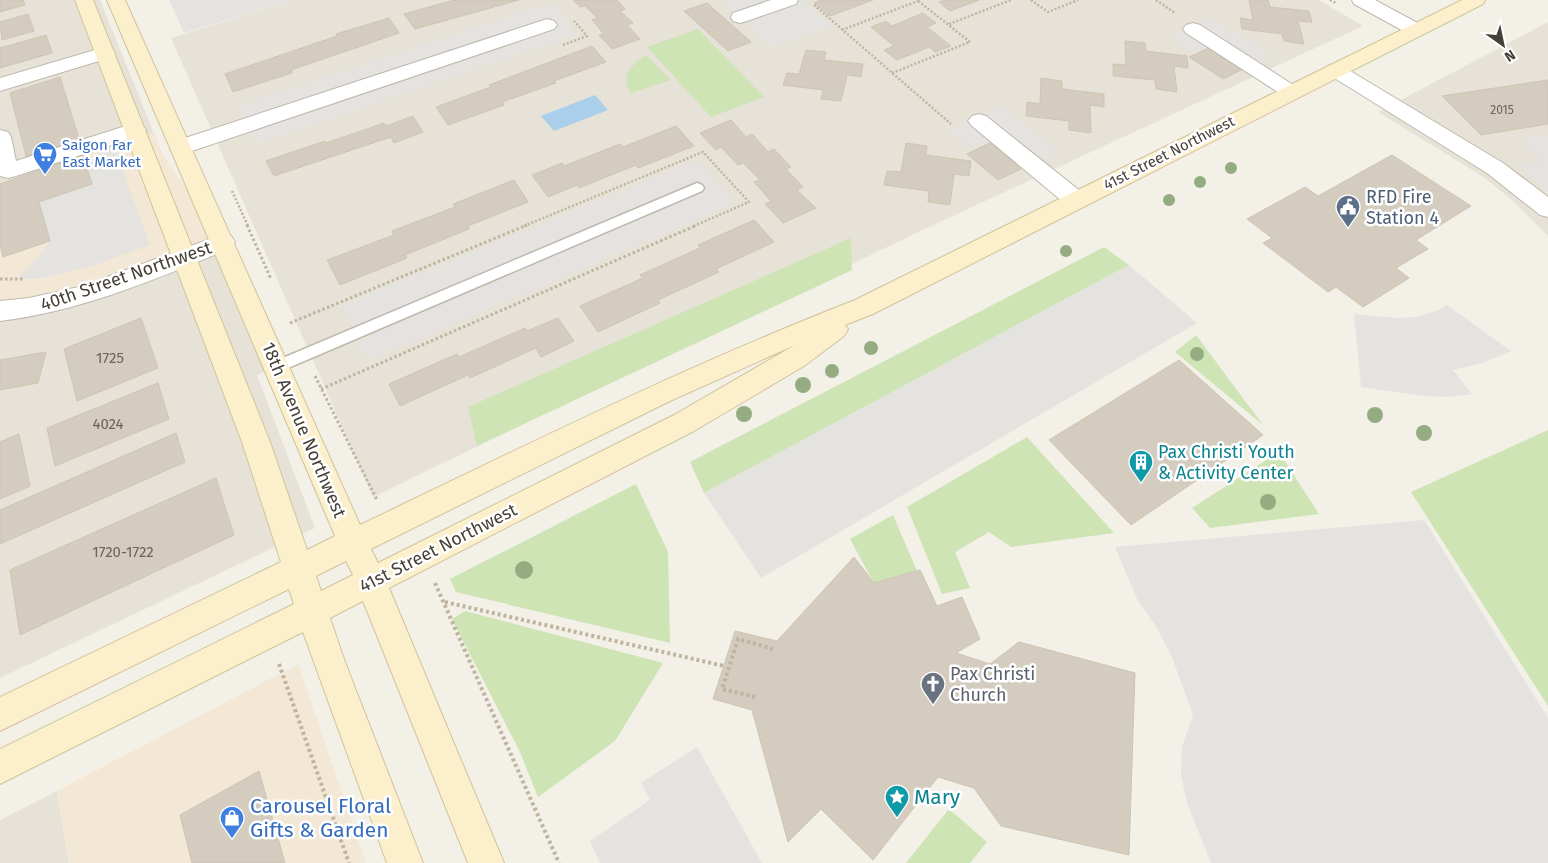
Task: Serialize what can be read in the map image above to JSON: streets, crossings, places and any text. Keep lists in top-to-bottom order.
{
  "streets": {
    "main road": ["41st Street Northwest", "18th Avenue Northwest"],
    "street": ["40th Street Northwest"]
  },
  "crossings": [
    ["41st Street Northwest", "18th Avenue Northwest"],
    ["40th Street Northwest", "18th Avenue Northwest"]
  ],
  "places": {
    "supermarket": ["Saigon Far East Market"],
    "public building": ["RFD Fire Station 4"],
    "building": ["Pax Christi Youth & Activity Center"],
    "church": ["Pax Christi Church"],
    "place": ["Mary"],
    "shop": ["Carousel Floral Gifts & Garden"]
  },
  "house_numbers": [
    "2015",
    "1725",
    "4024",
    "1720-1722"
  ],
  "north": "bottom right"
}
